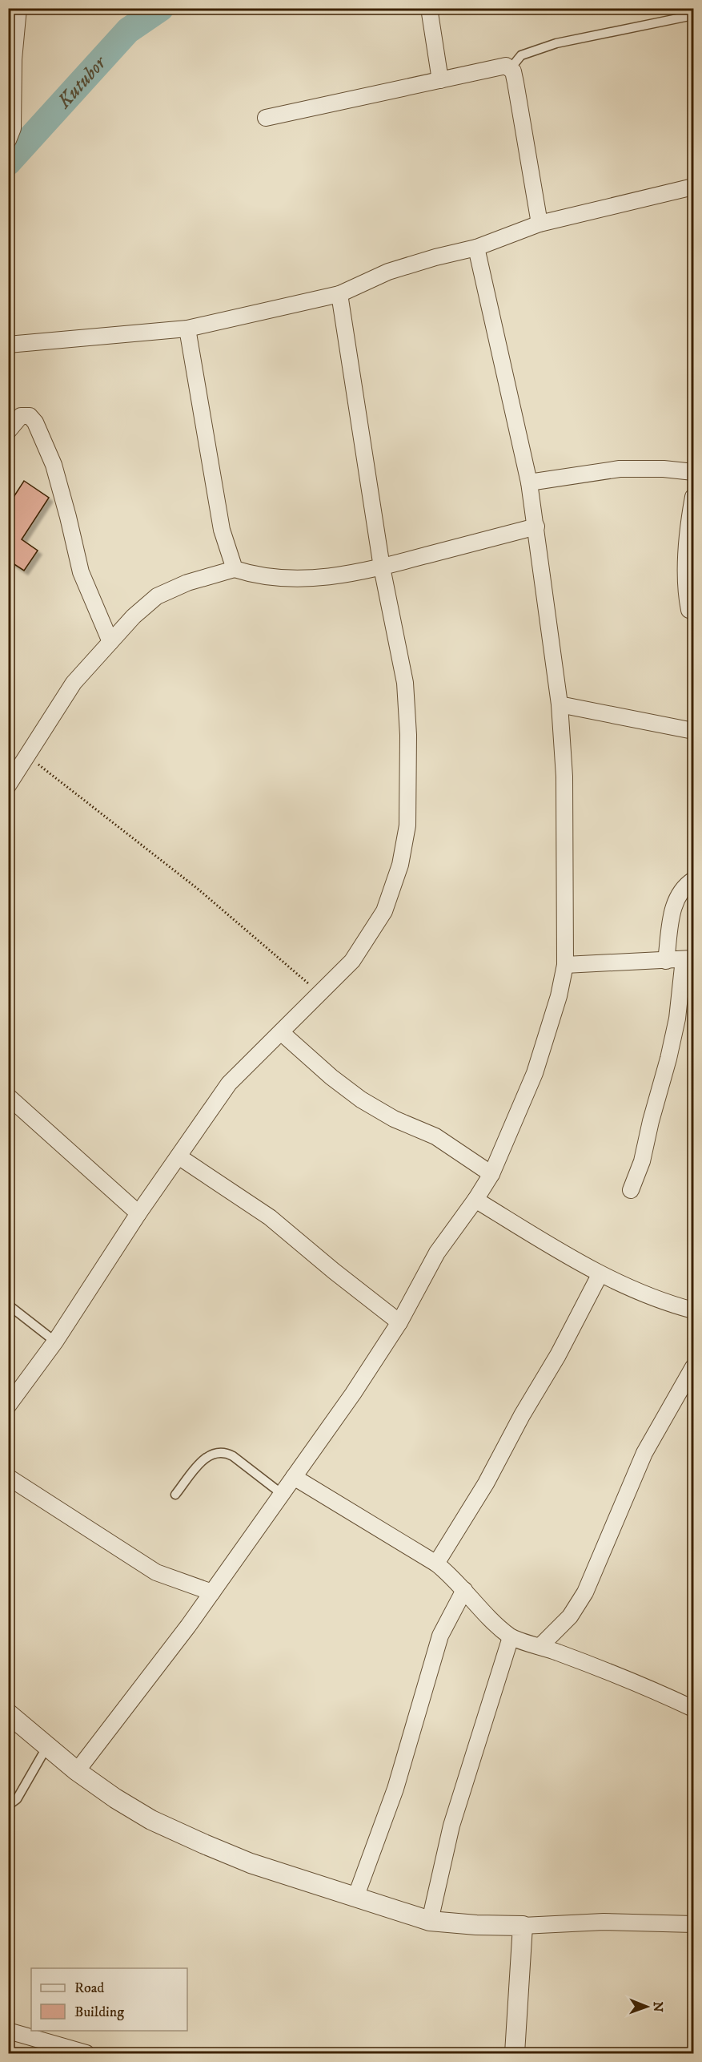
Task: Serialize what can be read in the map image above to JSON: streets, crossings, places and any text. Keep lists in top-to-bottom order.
{
  "water": ["Kutubor"],
  "legend": ["Road", "Building"],
  "north": "right"
}
